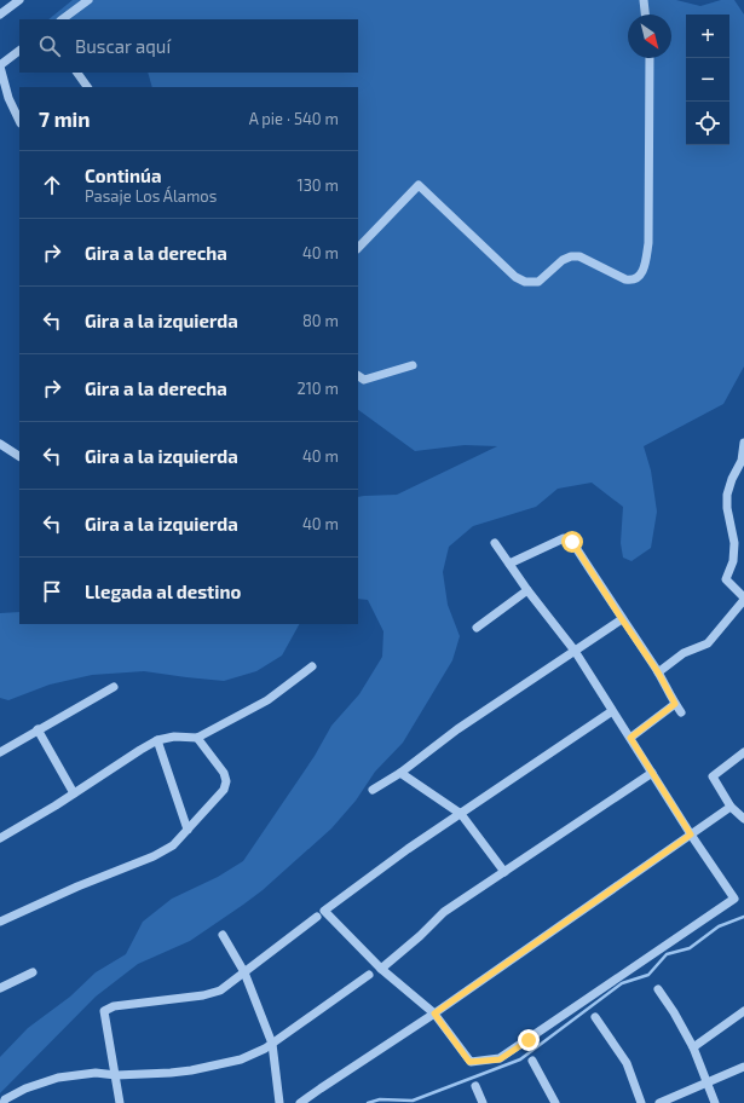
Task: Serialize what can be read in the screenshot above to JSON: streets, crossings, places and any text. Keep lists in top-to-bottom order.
{
  "north": "bottom right",
  "page": {
    "map_buttons": ["+", "−"],
    "search": "Buscar aquí",
    "heading": ["7 min", "A pie · 540 m"],
    "list": [
      ["Continúa", "Pasaje Los Álamos", "130 m"],
      ["Gira a la derecha", "40 m"],
      ["Gira a la izquierda", "80 m"],
      ["Gira a la derecha", "210 m"],
      ["Gira a la izquierda", "40 m"],
      ["Gira a la izquierda", "40 m"],
      "Llegada al destino"
    ]
  }
}
